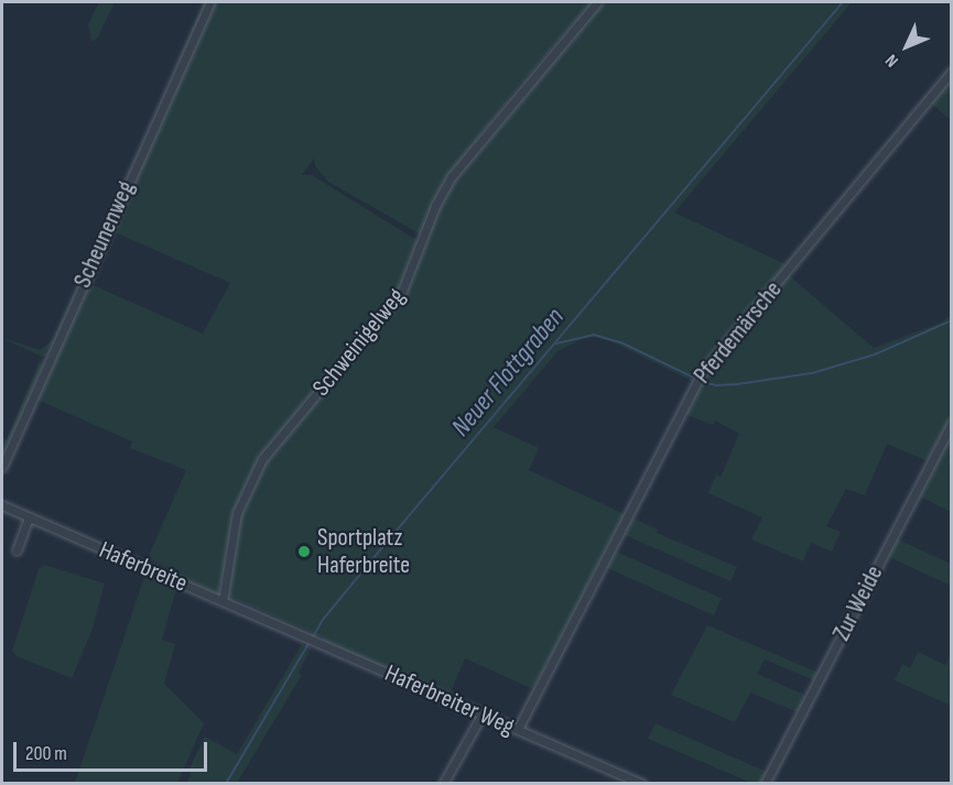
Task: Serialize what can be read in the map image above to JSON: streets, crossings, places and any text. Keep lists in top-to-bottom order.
{
  "streets": {
    "street": [
      "Scheunenweg",
      "Pferdemärsche",
      "Schweinigelweg",
      "Haferbreite",
      "Zur Weide",
      "Haferbreiter Weg"
    ]
  },
  "crossings": [
    ["Pferdemärsche", "Haferbreiter Weg"],
    ["Schweinigelweg", "Haferbreite"],
    ["Haferbreite", "Haferbreiter Weg"]
  ],
  "water": ["Neuer Flottgraben"],
  "places": ["Sportplatz Haferbreite"],
  "scale_bar": "200 m",
  "north": "bottom left"
}
